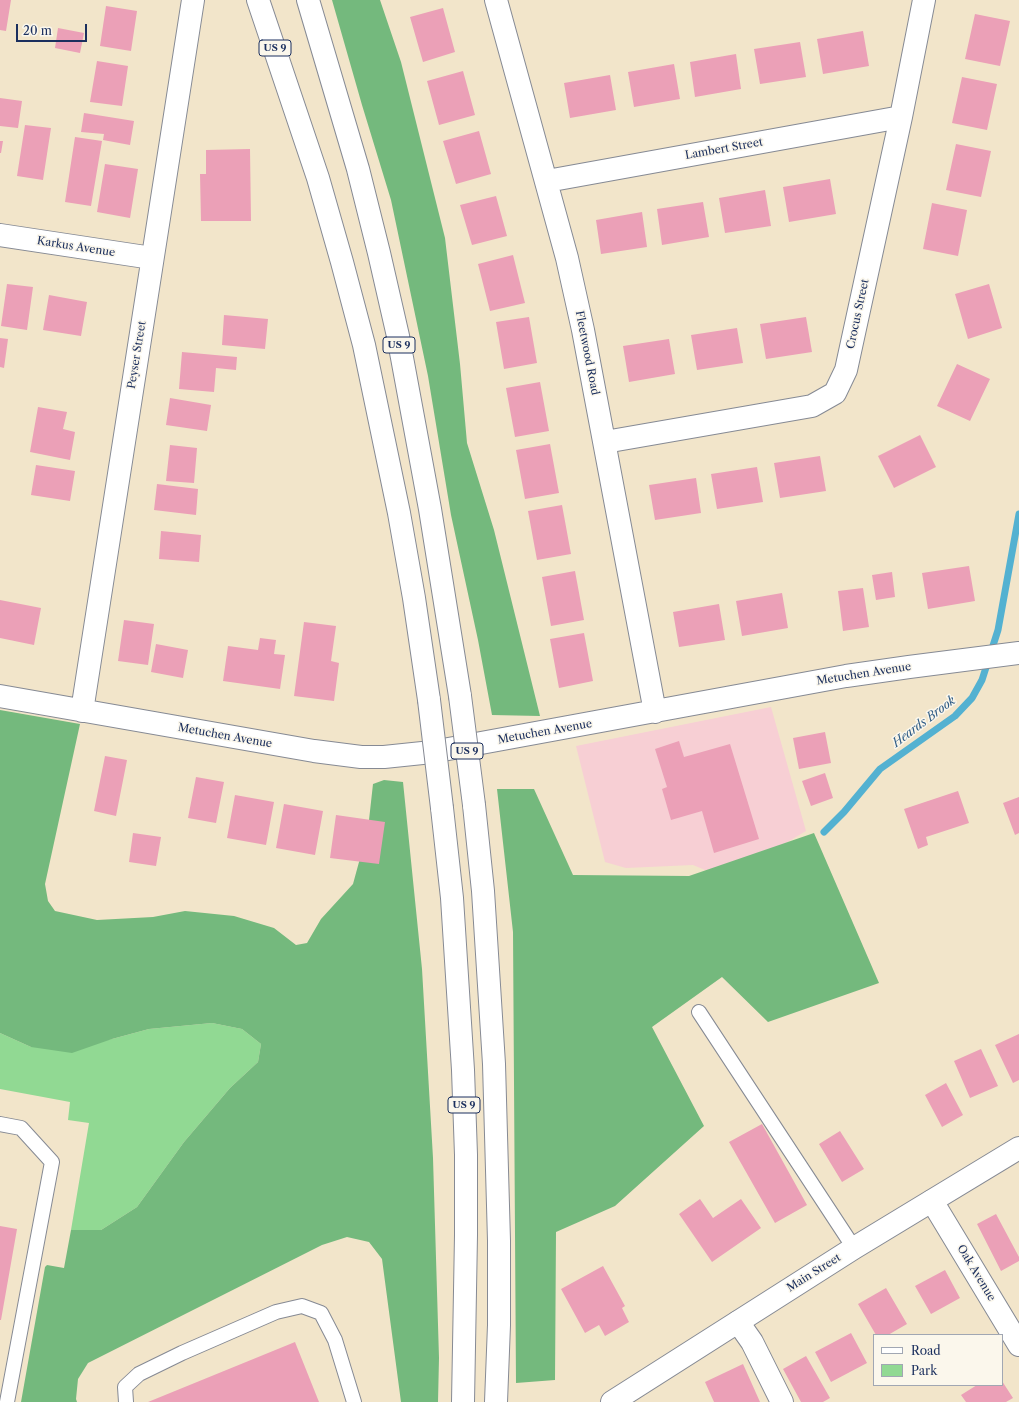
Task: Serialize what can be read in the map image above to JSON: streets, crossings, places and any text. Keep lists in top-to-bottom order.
{
  "streets": {
    "main road": [
      "US 9",
      "Lambert Street",
      "Karkus Avenue",
      "Crocus Street",
      "Fleetwood Road",
      "Peyser Street",
      "Metuchen Avenue",
      "Main Street",
      "Oak Avenue"
    ]
  },
  "crossings": [
    ["Lambert Street", "Crocus Street"],
    ["Lambert Street", "Fleetwood Road"],
    ["Karkus Avenue", "Peyser Street"],
    ["Crocus Street", "Fleetwood Road"],
    ["Fleetwood Road", "Metuchen Avenue"],
    ["Peyser Street", "Metuchen Avenue"],
    ["Main Street", "Oak Avenue"]
  ],
  "water": ["Heards Brook"],
  "legend": ["Road", "Park"],
  "scale_bar": "20 m"
}
